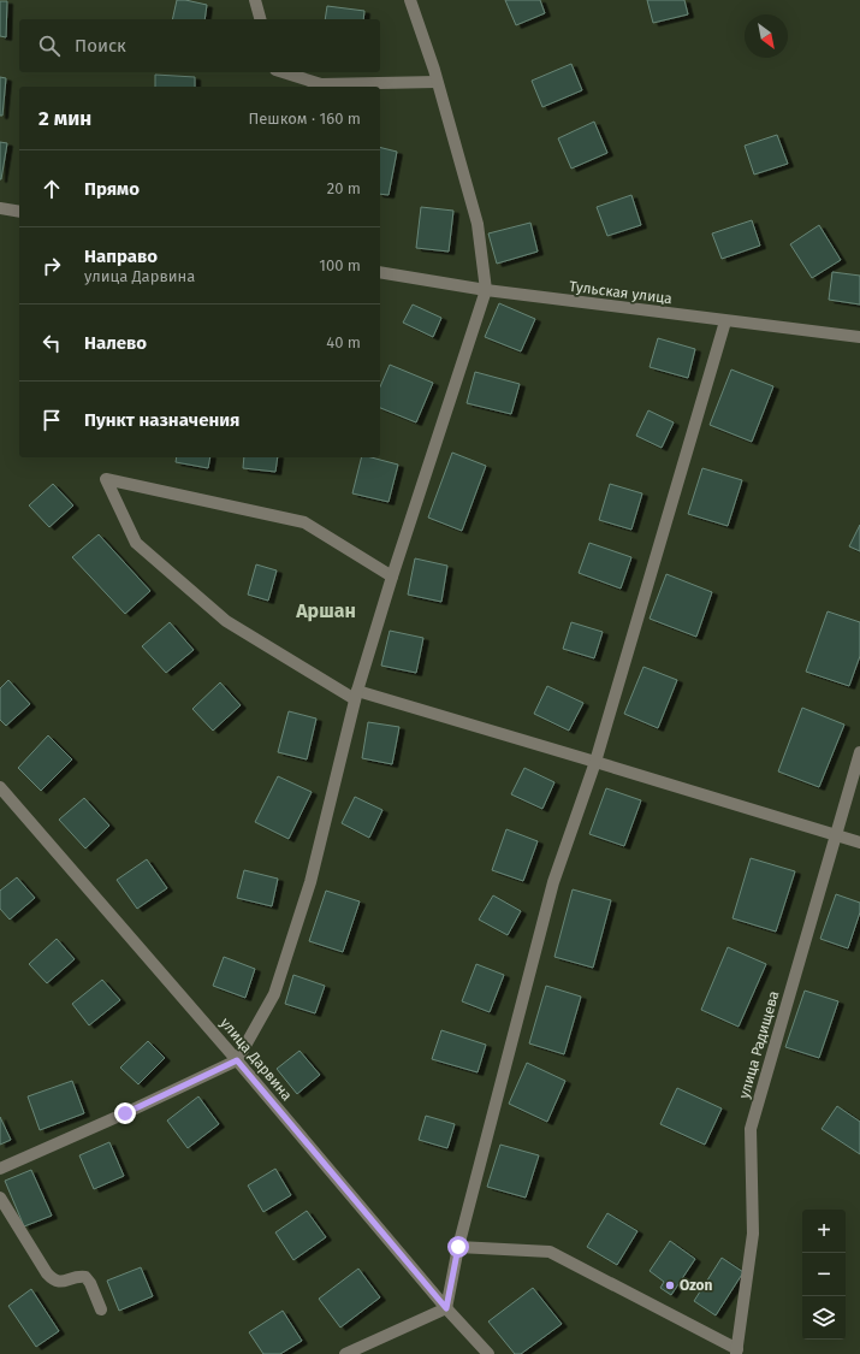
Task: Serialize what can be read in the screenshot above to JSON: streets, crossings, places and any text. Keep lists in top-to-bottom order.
{
  "streets": {
    "street": ["Тульская улица", "улица Радищева", "улица Дарвина"]
  },
  "districts": ["Аршан"],
  "places": ["Ozon"],
  "north": "bottom right",
  "page": {
    "search": "Поиск",
    "heading": ["2 мин", "Пешком · 160 m"],
    "list": [
      ["Прямо", "20 m"],
      ["Направо", "улица Дарвина", "100 m"],
      ["Налево", "40 m"],
      "Пункт назначения"
    ],
    "map_buttons": ["+", "−"]
  }
}
